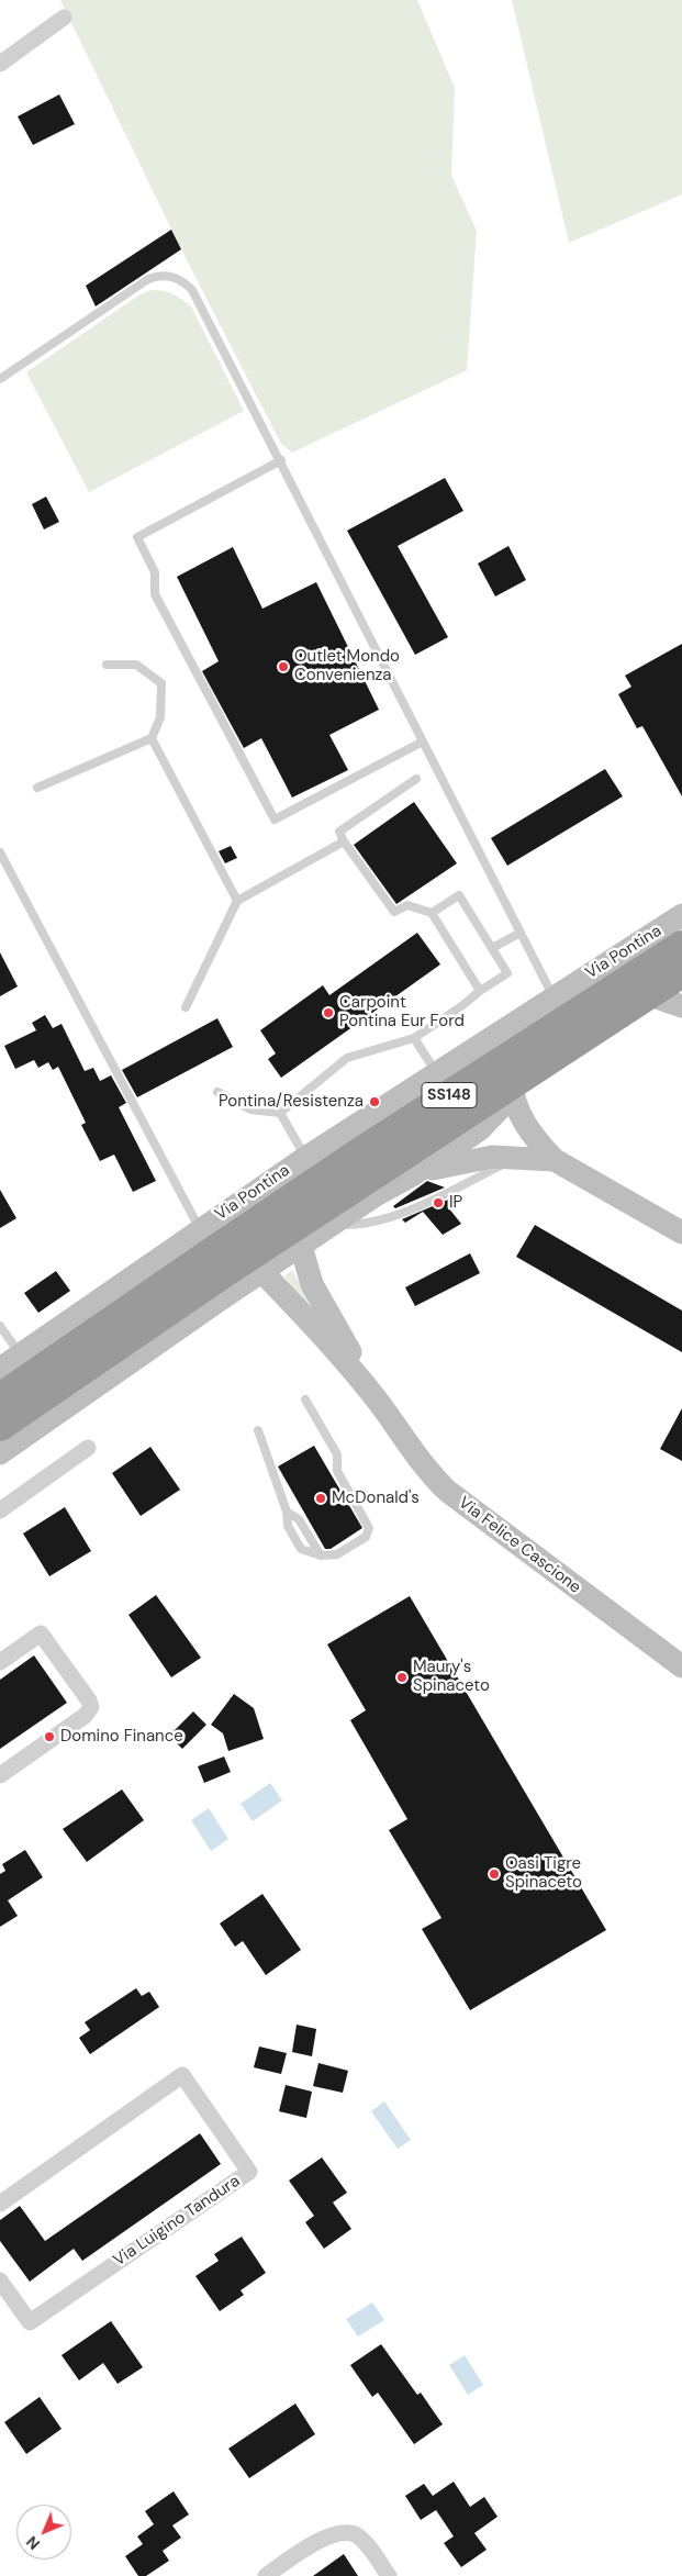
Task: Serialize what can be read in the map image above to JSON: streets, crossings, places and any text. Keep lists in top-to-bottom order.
{
  "streets": {
    "highway": ["Via Pontina", "SS148"],
    "street": ["Via Felice Cascione", "Via Luigino Tandura"]
  },
  "places": [
    "Outlet Mondo Convenienza",
    "Carpoint Pontina Eur Ford",
    "Pontina/Resistenza",
    "IP",
    "McDonald's",
    "Maury's Spinaceto",
    "Domino Finance",
    "Oasi Tigre Spinaceto"
  ],
  "north": "bottom left"
}
